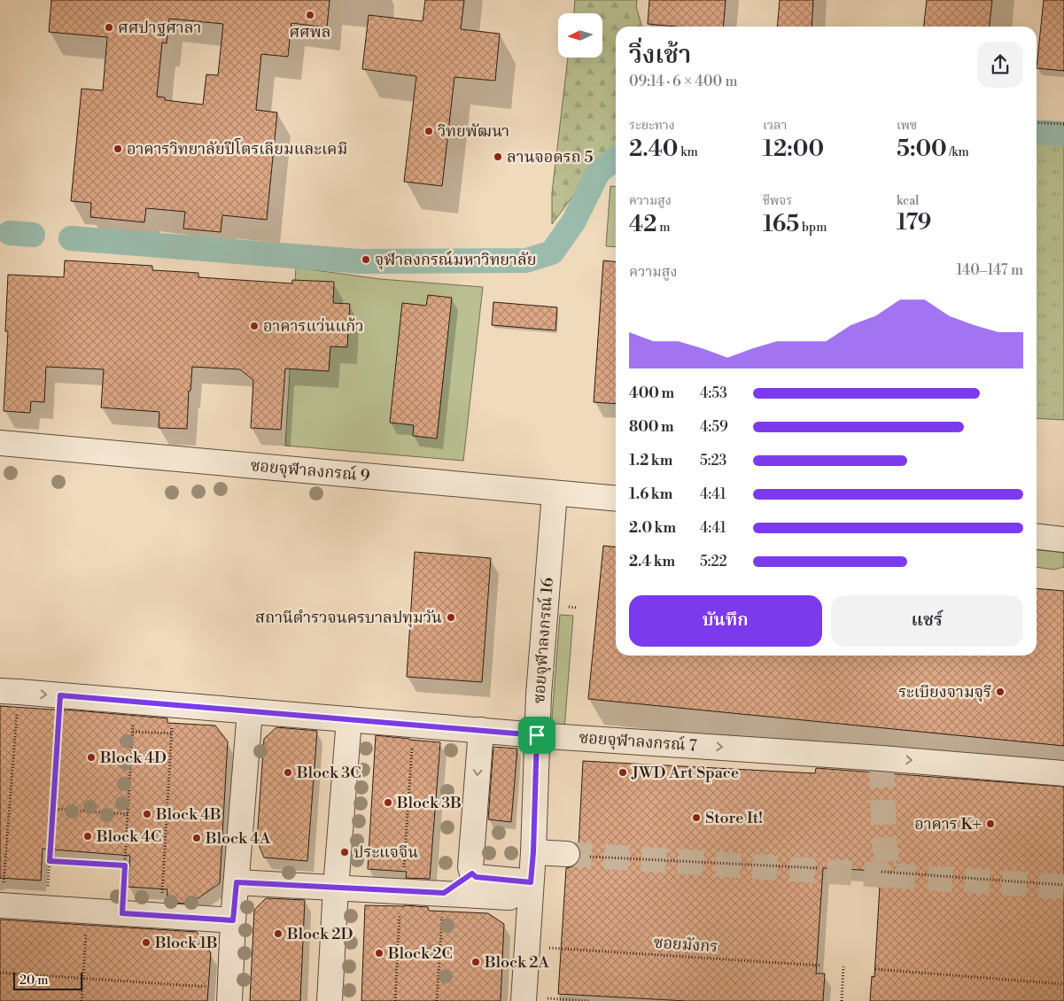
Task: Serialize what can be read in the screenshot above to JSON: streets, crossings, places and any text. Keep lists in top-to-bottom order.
{
  "streets": {
    "street": ["ซอยจุฬาลงกรณ์ 9", "ซอยจุฬาลงกรณ์ 16", "ซอยจุฬาลงกรณ์ 7"],
    "path": ["ซอยมังกร"]
  },
  "crossings": [
    ["ซอยจุฬาลงกรณ์ 9", "ซอยจุฬาลงกรณ์ 16"],
    ["ซอยจุฬาลงกรณ์ 16", "ซอยจุฬาลงกรณ์ 7"]
  ],
  "one_way": ["ซอยจุฬาลงกรณ์ 7"],
  "places": [
    "ศศพล",
    "ศศปาฐศาลา",
    "วิทยพัฒนา",
    "อาคารวิทยาลัยปิโตรเลียมและเคมี",
    "ลานจอดรถ 5",
    "จุฬาลงกรณ์มหาวิทยาลัย",
    "อาคารแว่นแก้ว",
    "สถานีตำรวจนครบาลปทุมวัน",
    "ระเบียงจามจุรี",
    "Block 4D",
    "Block 3C",
    "JWD Art Space",
    "Block 3B",
    "Block 4B",
    "Store It!",
    "อาคาร K+",
    "Block 4C",
    "Block 4A",
    "ประแจจีน",
    "Block 2D",
    "Block 1B",
    "Block 2C",
    "Block 2A"
  ],
  "scale_bar": "20 m",
  "north": "left",
  "page": {
    "heading": ["วิ่งเช้า", "09:14 · 6 × 400 m"],
    "stats": [
      ["ระยะทาง", "2.40 km"],
      ["เวลา", "12:00"],
      ["เพซ", "5:00 /km"],
      ["ความสูง", "42 m"],
      ["ชีพจร", "165 bpm"],
      ["kcal", "179"]
    ],
    "chart": ["ความสูง", "140–147 m"],
    "list": [
      {
        "name": "400 m",
        "note": "4:53"
      },
      {
        "name": "800 m",
        "note": "4:59"
      },
      {
        "name": "1.2 km",
        "note": "5:23"
      },
      {
        "name": "1.6 km",
        "note": "4:41"
      },
      {
        "name": "2.0 km",
        "note": "4:41"
      },
      {
        "name": "2.4 km",
        "note": "5:22"
      }
    ],
    "buttons": ["บันทึก", "แชร์"],
    "scale": "20 m"
  }
}
